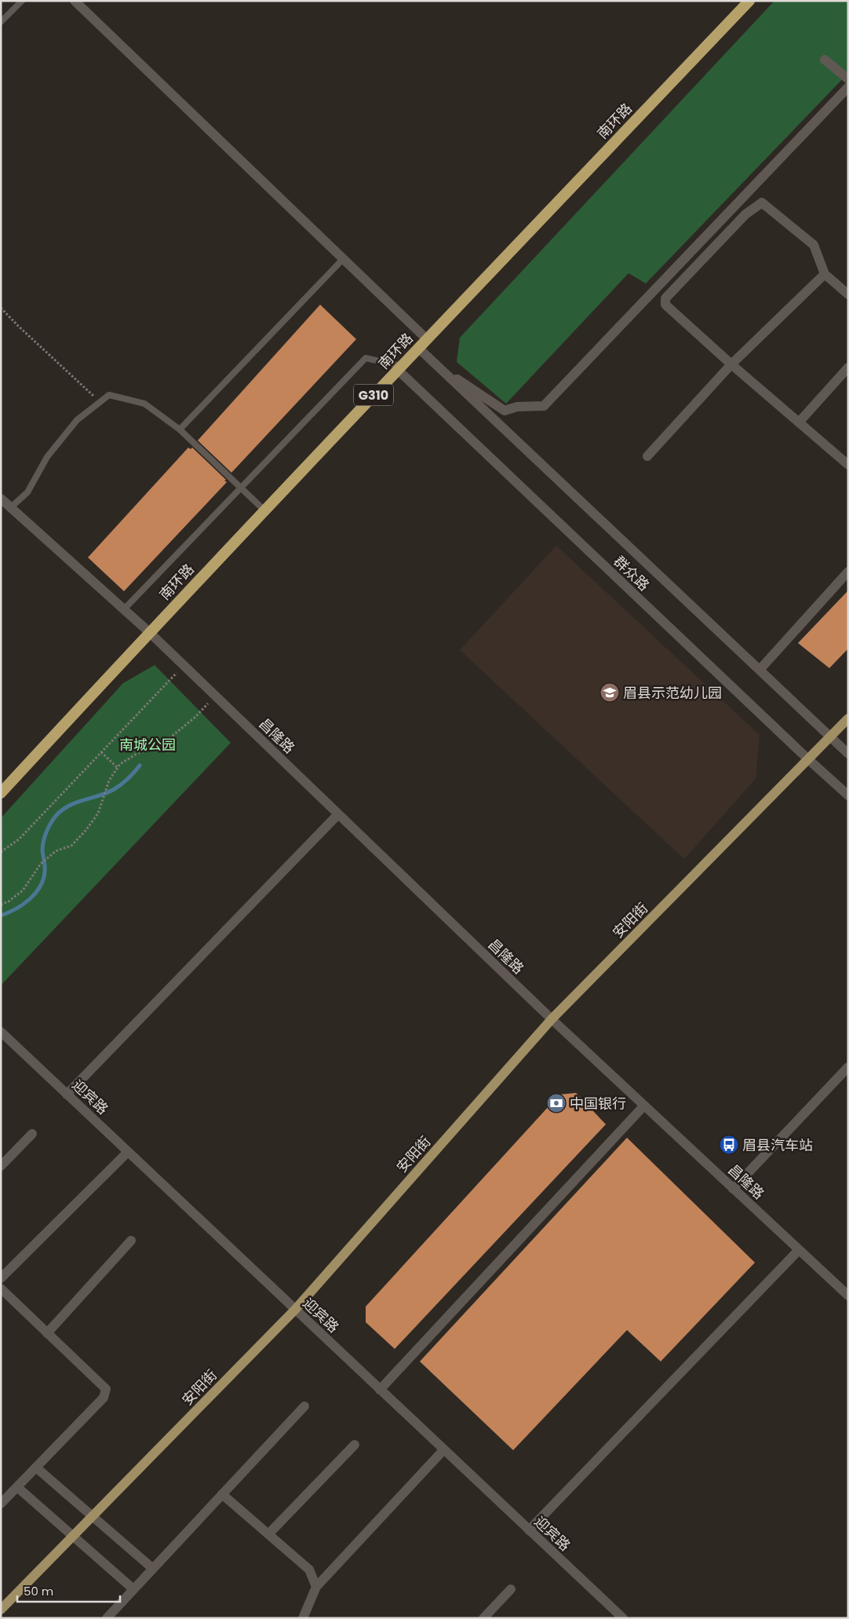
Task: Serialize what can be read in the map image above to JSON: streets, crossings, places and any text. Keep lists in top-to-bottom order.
{
  "streets": {
    "highway": ["南环路", "G310"],
    "main road": ["安阳街"],
    "street": ["群众路", "昌隆路", "迎宾路"]
  },
  "crossings": [
    ["南环路", "群众路"],
    ["南环路", "昌隆路"],
    ["群众路", "安阳街"],
    ["昌隆路", "安阳街"],
    ["安阳街", "迎宾路"]
  ],
  "parks": ["南城公园"],
  "places": {
    "school or university": ["眉县示范幼儿园"],
    "bank": ["中国银行"],
    "bus stop": ["眉县汽车站"]
  },
  "scale_bar": "50 m"
}
